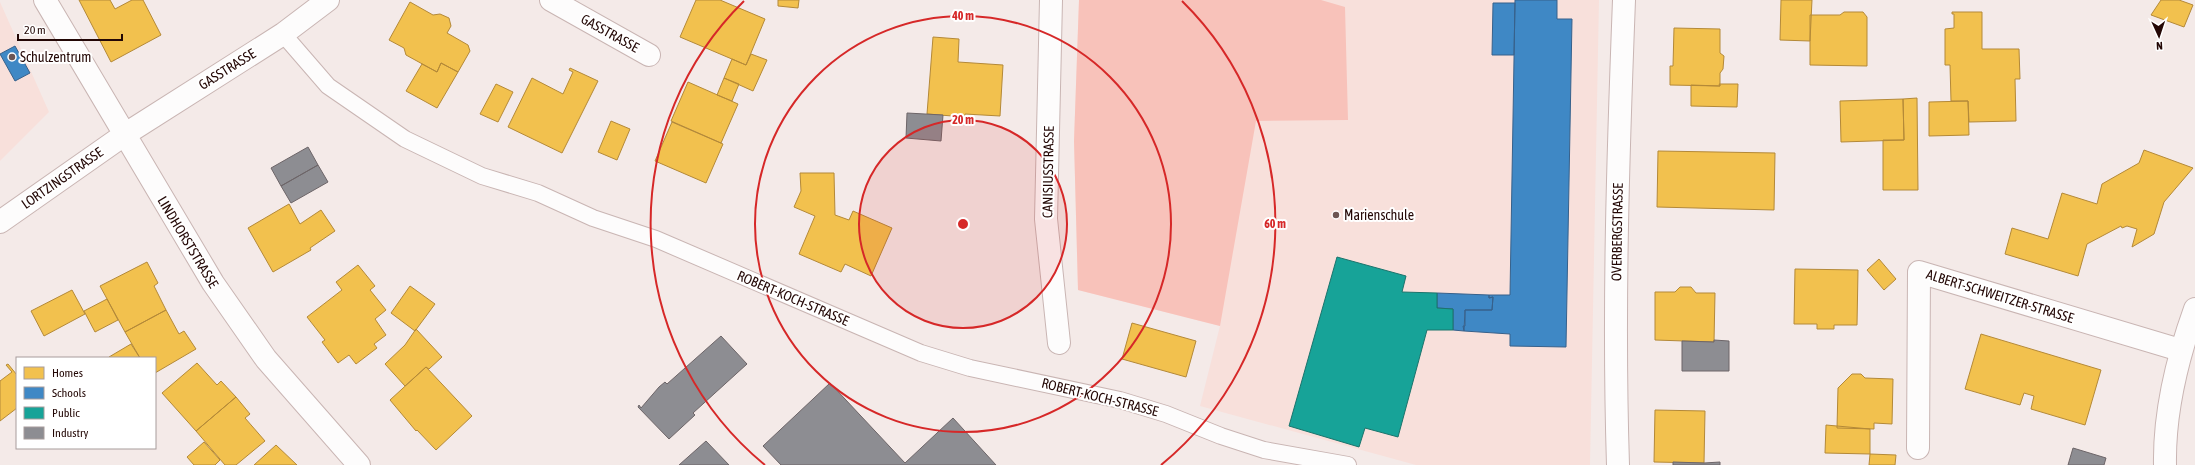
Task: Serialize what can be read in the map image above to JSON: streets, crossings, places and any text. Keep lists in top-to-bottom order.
{
  "streets": {
    "street": [
      "GASSTRASSE",
      "CANISIUSSTRASSE",
      "LORTZINGSTRASSE",
      "OVERBERGSTRASSE",
      "LINDHORSTSTRASSE",
      "ALBERT-SCHWEITZER-STRASSE"
    ],
    "lane": ["ROBERT-KOCH-STRASSE"]
  },
  "crossings": [
    ["GASSTRASSE", "LORTZINGSTRASSE"],
    ["GASSTRASSE", "LINDHORSTSTRASSE"],
    ["GASSTRASSE", "ROBERT-KOCH-STRASSE"],
    ["LORTZINGSTRASSE", "LINDHORSTSTRASSE"]
  ],
  "places": ["Schulzentrum", "Marienschule"],
  "legend": [
    "Homes",
    "Schools",
    "Public",
    "Industry"
  ],
  "scale_bar": "20 m",
  "north": "bottom",
  "rings": ["40 m", "20 m", "60 m"]
}
